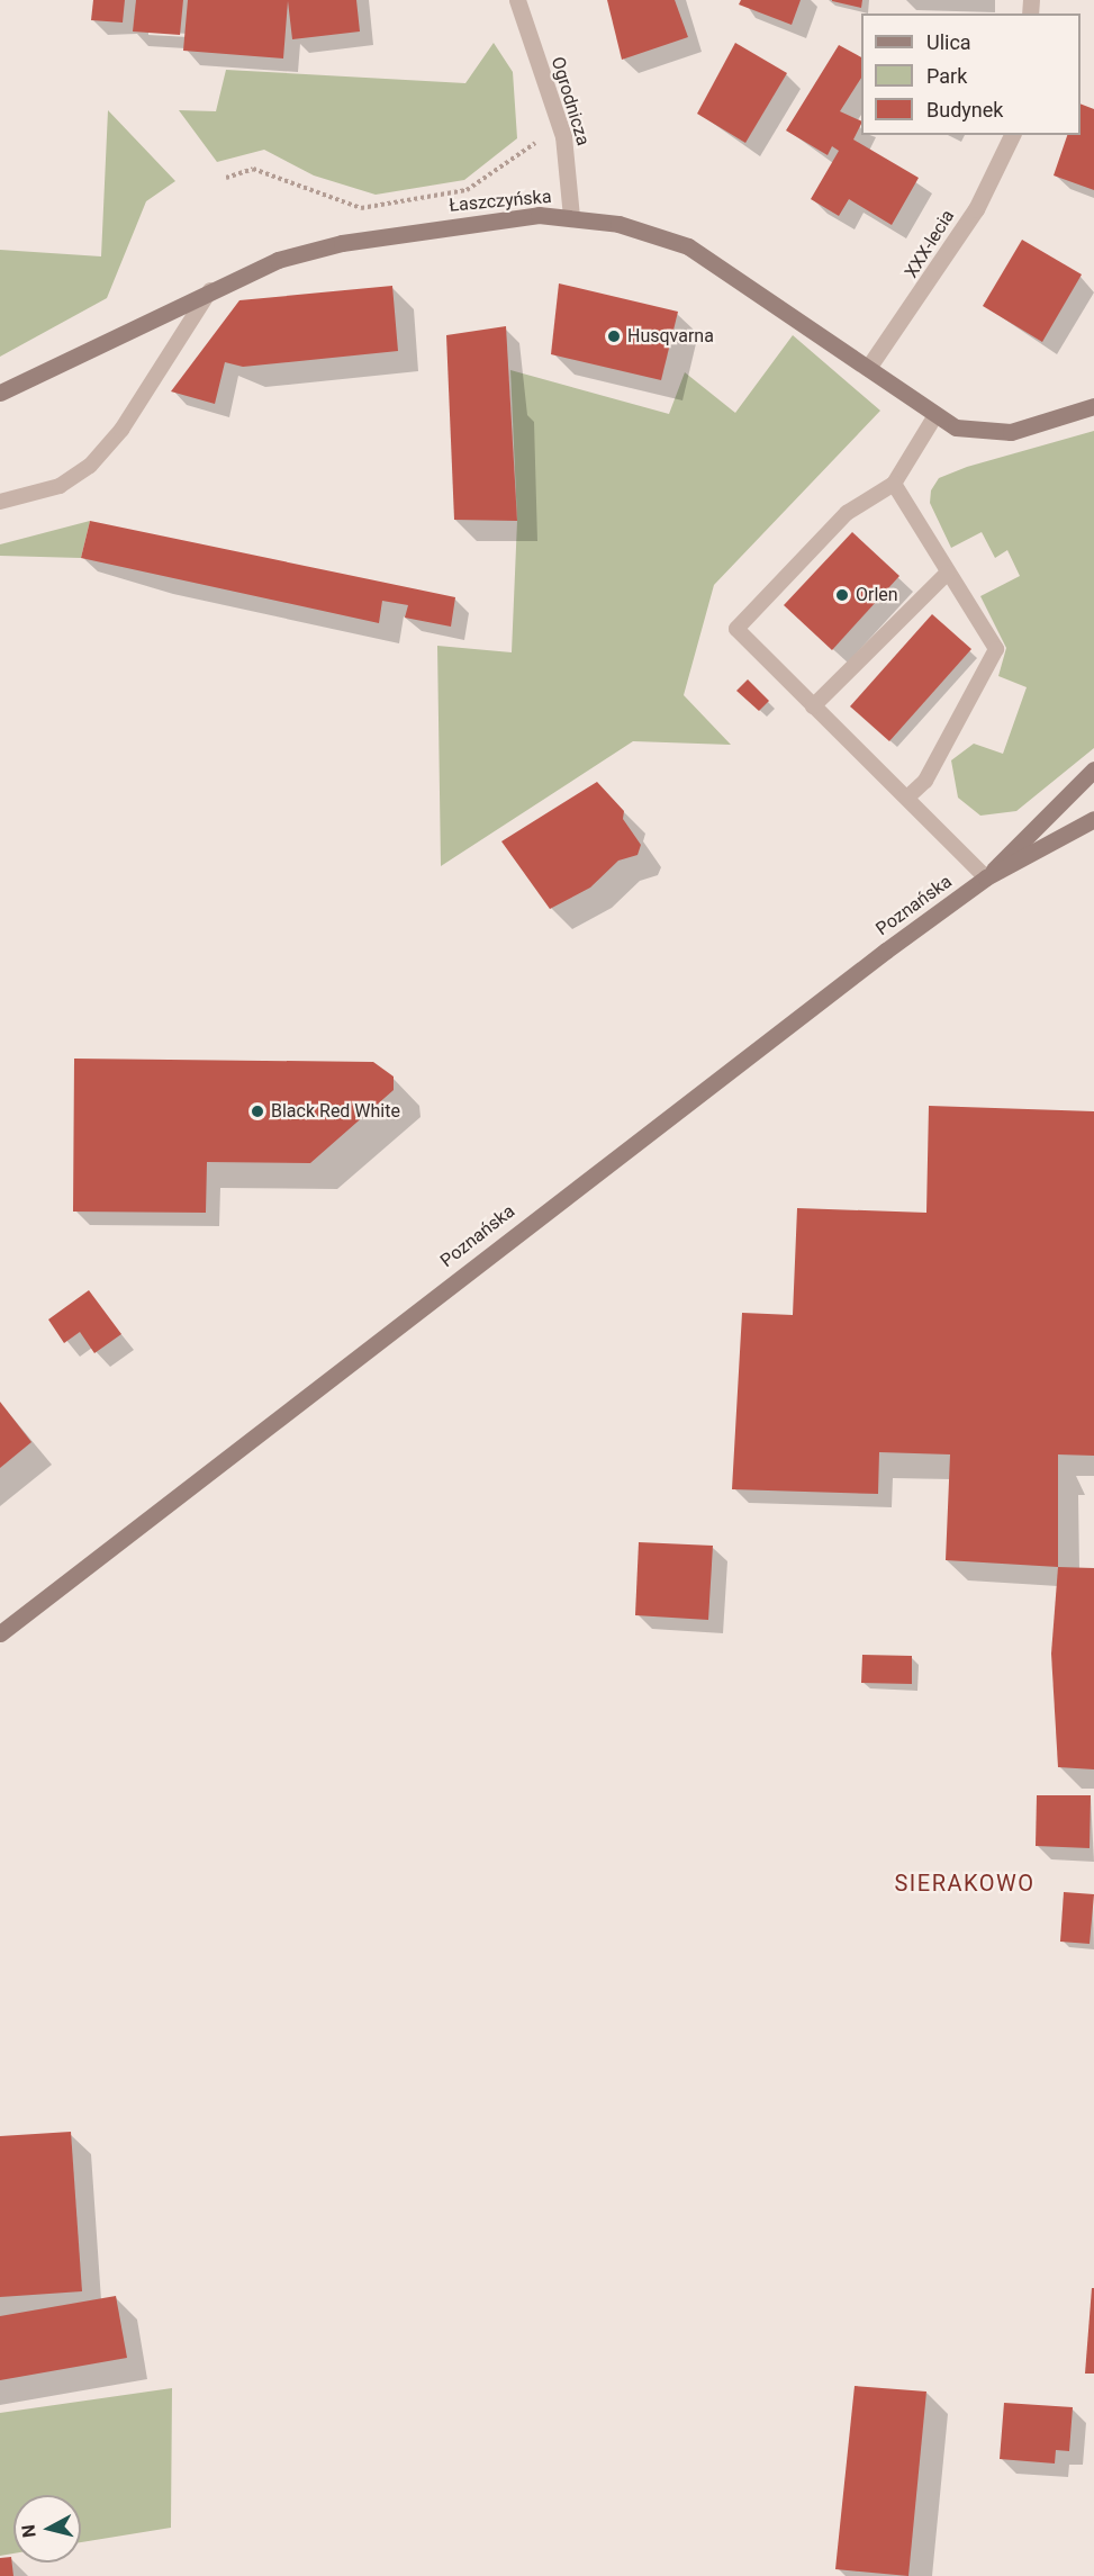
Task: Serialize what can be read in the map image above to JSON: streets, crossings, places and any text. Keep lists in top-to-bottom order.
{
  "streets": {
    "main road": ["Łaszczyńska", "Poznańska"],
    "street": ["Ogrodnicza", "XXX-lecia"]
  },
  "crossings": [
    ["Ogrodnicza", "Łaszczyńska"],
    ["Łaszczyńska", "XXX-lecia"]
  ],
  "districts": ["SIERAKOWO"],
  "places": ["Husqvarna", "Orlen", "Black Red White"],
  "legend": ["Ulica", "Park", "Budynek"],
  "north": "left"
}
